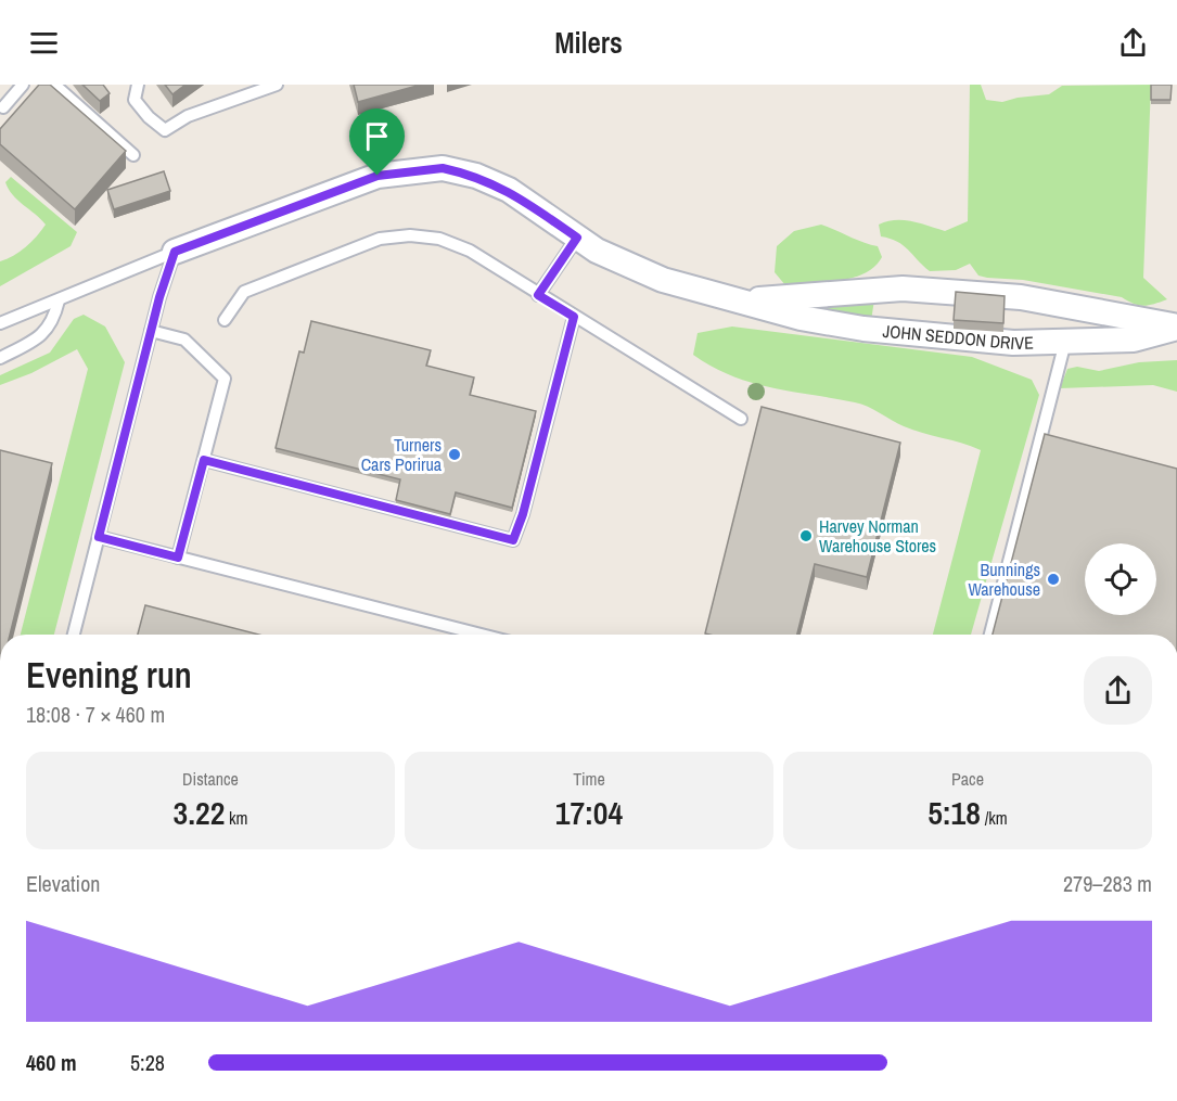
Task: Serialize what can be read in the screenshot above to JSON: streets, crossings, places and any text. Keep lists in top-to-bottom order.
{
  "streets": {
    "street": ["JOHN SEDDON DRIVE"]
  },
  "places": ["Turners Cars Porirua", "Harvey Norman Warehouse Stores", "Bunnings Warehouse"],
  "page": {
    "header": "Milers",
    "heading": ["Evening run", "18:08 · 7 × 460 m"],
    "stats": [
      ["Distance", "3.22 km"],
      ["Time", "17:04"],
      ["Pace", "5:18 /km"]
    ],
    "chart": ["Elevation", "279–283 m"],
    "list": [
      {
        "name": "460 m",
        "note": "5:28"
      }
    ]
  }
}
